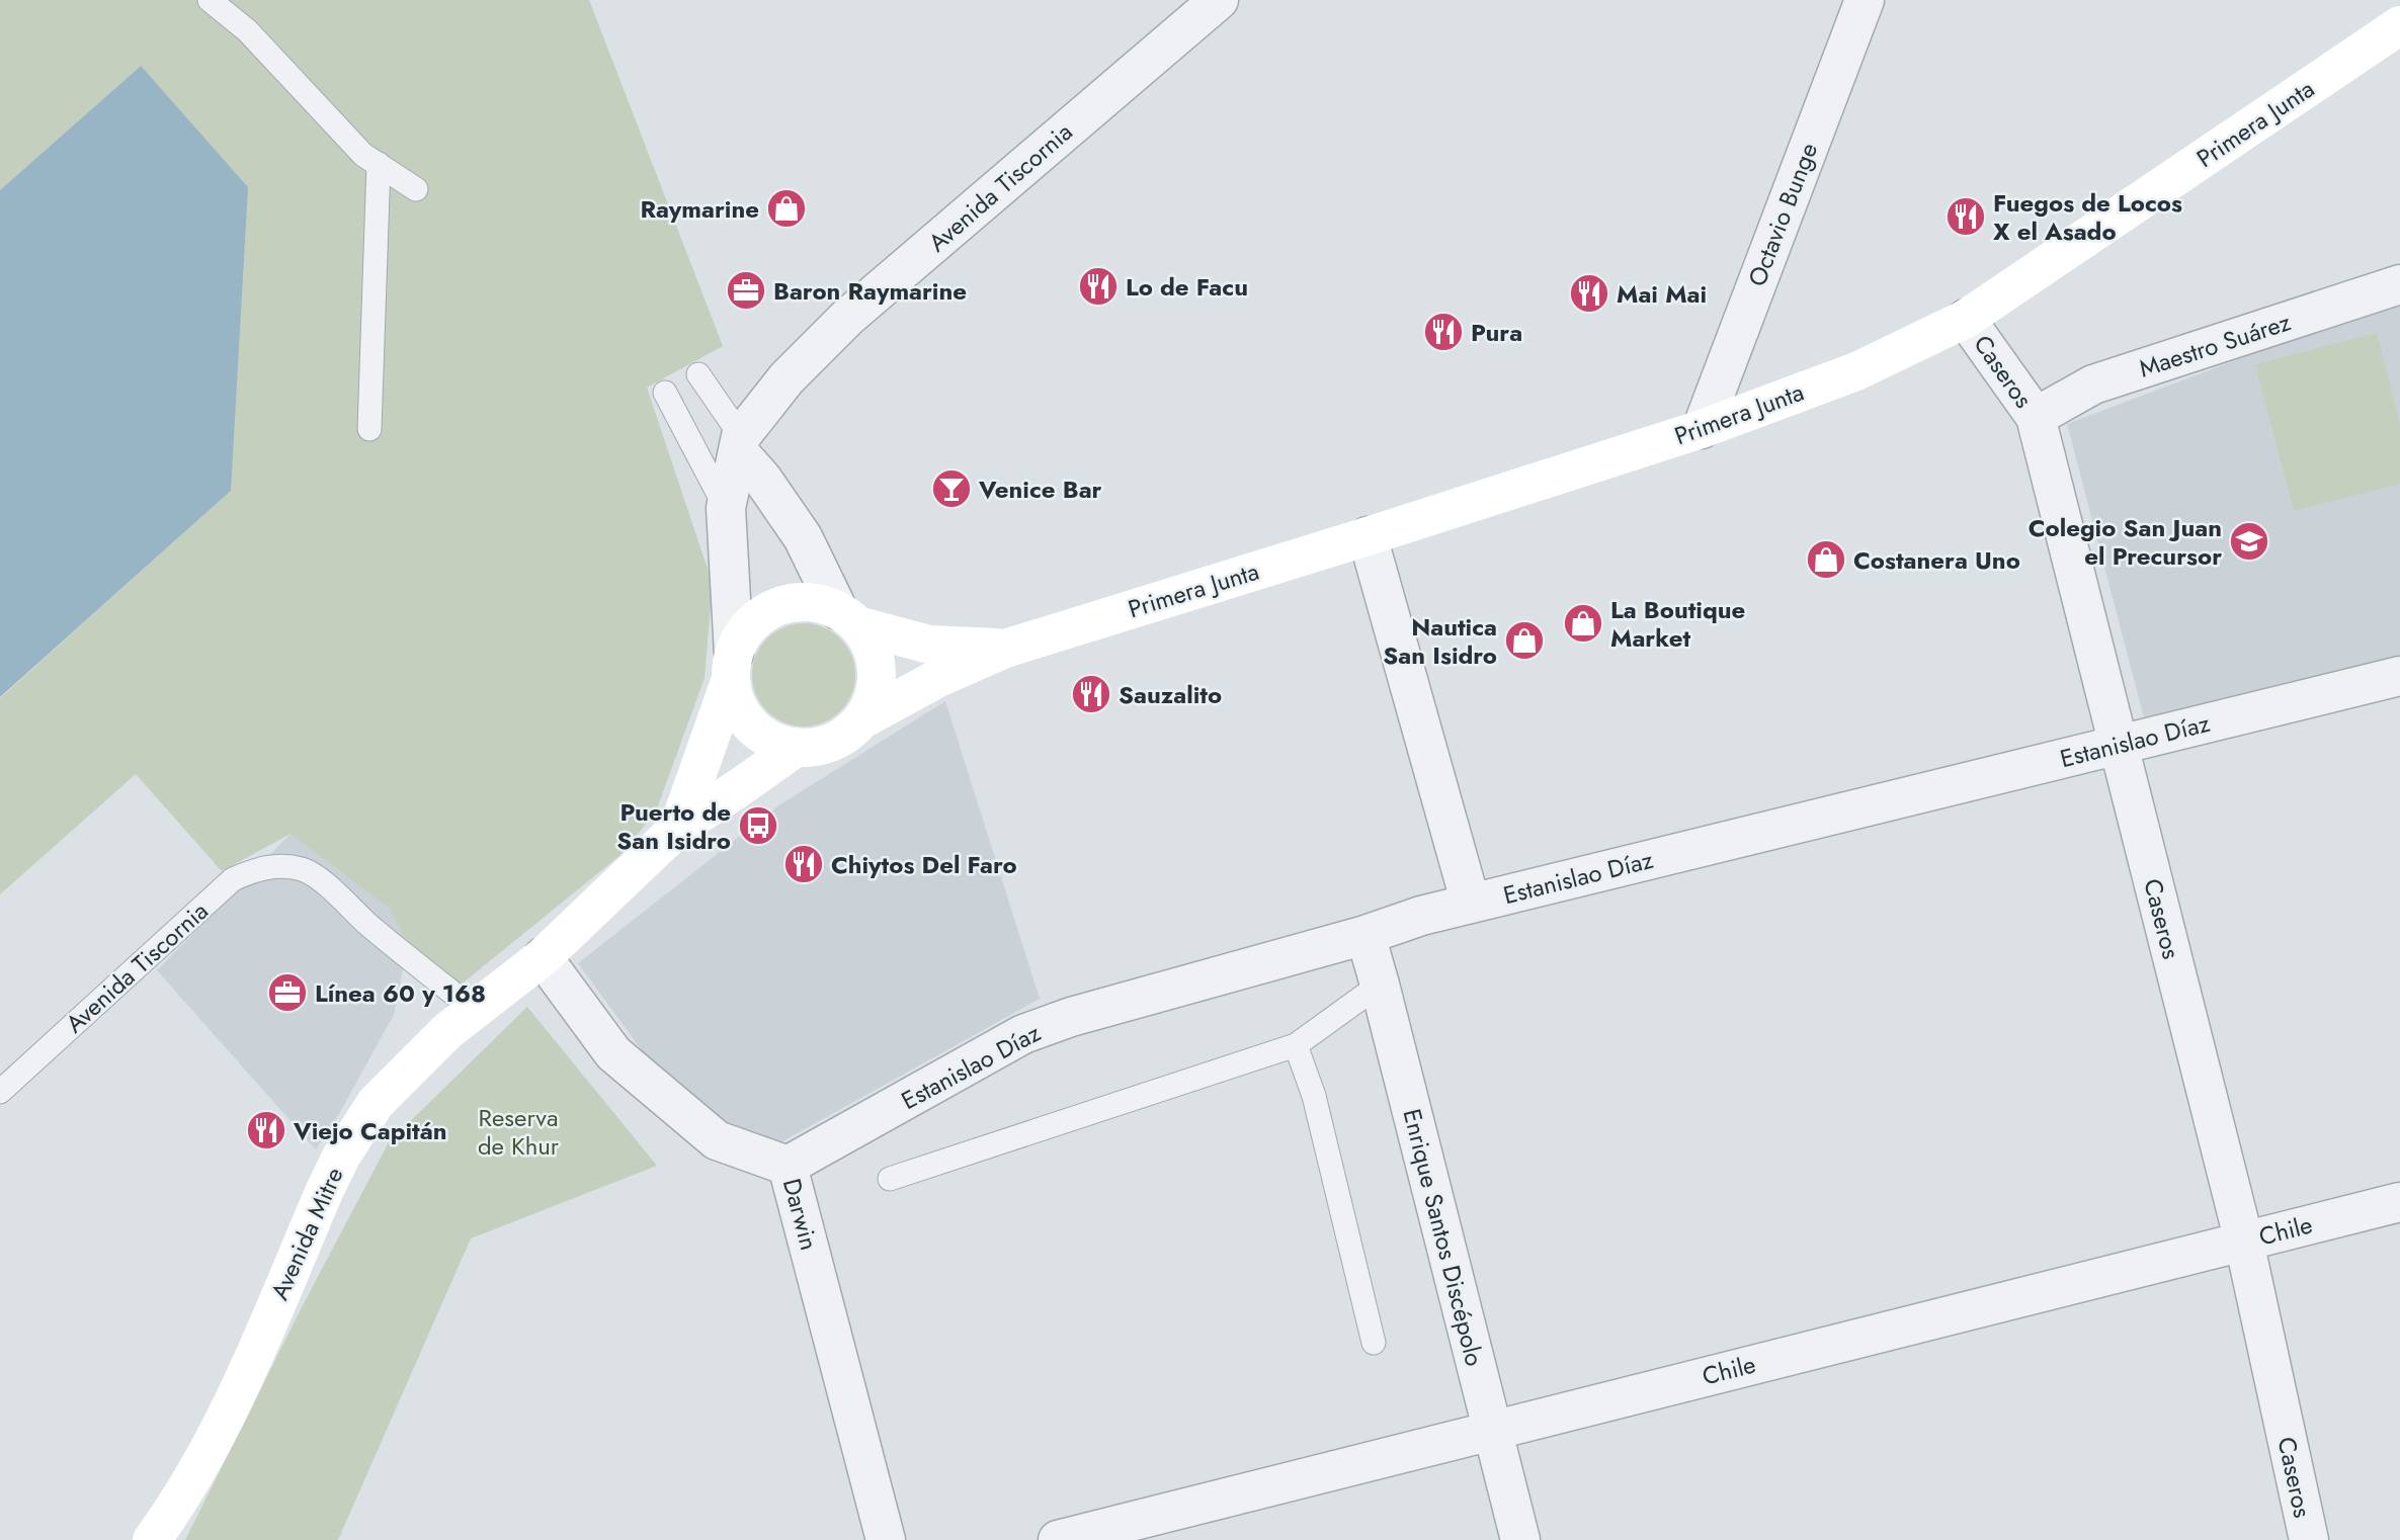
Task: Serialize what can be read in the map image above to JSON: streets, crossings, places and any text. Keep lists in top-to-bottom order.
{
  "streets": {
    "street": [
      "Primera Junta",
      "Avenida Tiscornia",
      "Octavio Bunge",
      "Maestro Suárez",
      "Caseros",
      "Estanislao Díaz",
      "Darwin",
      "Chile",
      "Avenida Mitre",
      "Enrique Santos Discépolo"
    ]
  },
  "crossings": [
    ["Primera Junta", "Octavio Bunge"],
    ["Primera Junta", "Caseros"],
    ["Primera Junta", "Avenida Mitre"],
    ["Avenida Tiscornia", "Avenida Mitre"],
    ["Maestro Suárez", "Caseros"],
    ["Caseros", "Estanislao Díaz"],
    ["Caseros", "Chile"],
    ["Estanislao Díaz", "Darwin"],
    ["Estanislao Díaz", "Enrique Santos Discépolo"],
    ["Darwin", "Avenida Mitre"],
    ["Chile", "Enrique Santos Discépolo"]
  ],
  "parks": ["Reserva de Khur"],
  "places": {
    "shop": [
      "Raymarine",
      "Costanera Uno",
      "La Boutique Market",
      "Nautica San Isidro"
    ],
    "restaurant": [
      "Fuegos de Locos X el Asado",
      "Lo de Facu",
      "Mai Mai",
      "Pura",
      "Sauzalito",
      "Chiytos Del Faro",
      "Viejo Capitán"
    ],
    "office": ["Baron Raymarine", "Línea 60 y 168"],
    "bar": ["Venice Bar"],
    "school or university": ["Colegio San Juan el Precursor"],
    "bus stop": ["Puerto de San Isidro"]
  }
}
